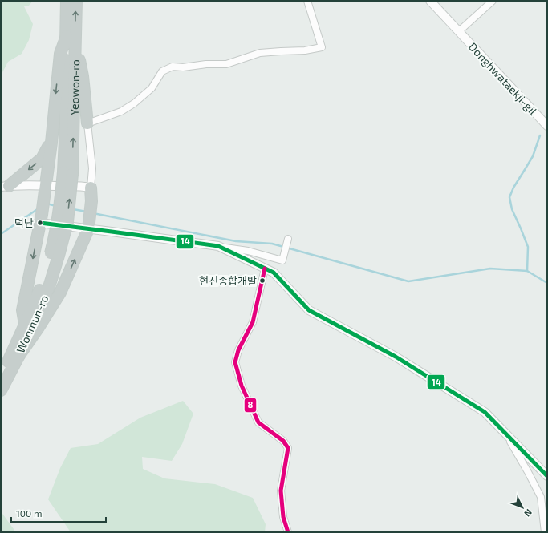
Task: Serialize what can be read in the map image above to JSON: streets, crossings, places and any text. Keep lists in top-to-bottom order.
{
  "streets": {
    "highway": ["Yeowon-ro", "Wonmun-ro"],
    "street": ["Donghwataekji-gil"]
  },
  "crossings": [
    ["Yeowon-ro", "Wonmun-ro"]
  ],
  "places": ["덕난", "현진종합개발"],
  "lines": ["transit line 14", "transit line 8"],
  "scale_bar": "100 m",
  "north": "bottom right"
}
